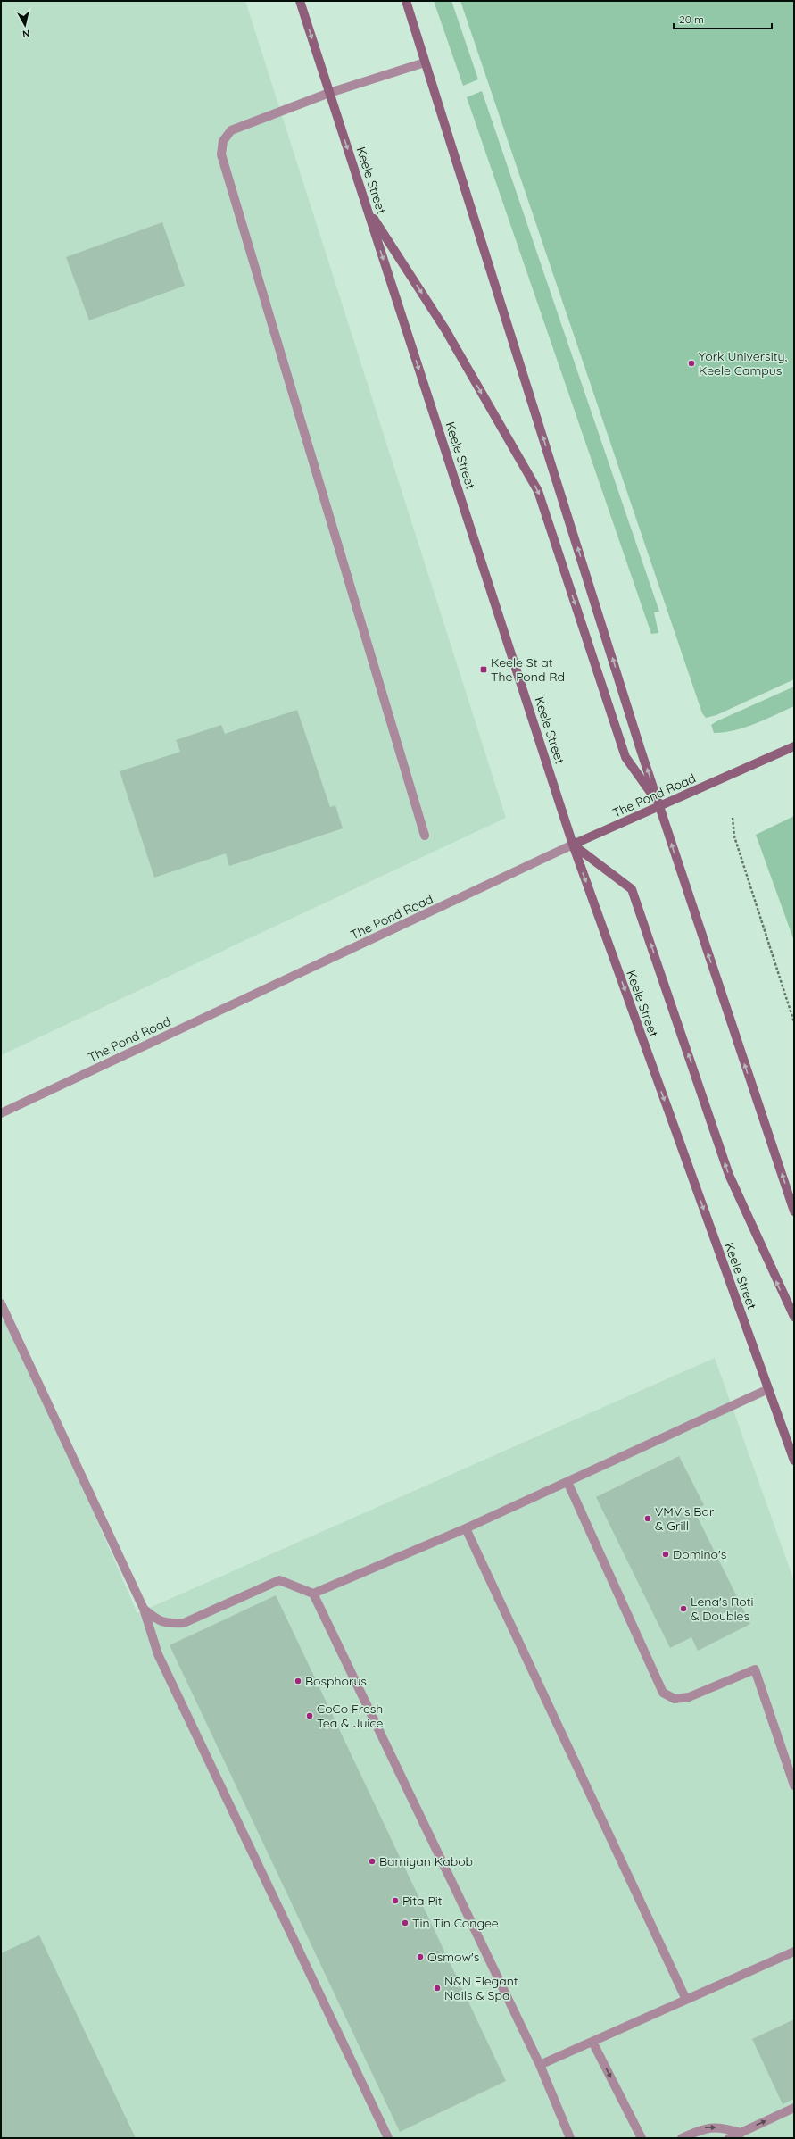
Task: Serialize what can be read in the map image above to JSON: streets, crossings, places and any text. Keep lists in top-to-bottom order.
{
  "streets": {
    "main road": ["Keele Street", "The Pond Road"]
  },
  "crossings": [
    ["Keele Street", "The Pond Road"]
  ],
  "places": {
    "other": [
      "York University, Keele Campus",
      "VMV's Bar & Grill",
      "Domino's",
      "Lena's Roti & Doubles",
      "Bosphorus",
      "CoCo Fresh Tea & Juice",
      "Bamiyan Kabob",
      "Pita Pit",
      "Tin Tin Congee",
      "Osmow's",
      "N&N Elegant Nails & Spa"
    ],
    "transit": ["Keele St at The Pond Rd"]
  },
  "scale_bar": "20 m",
  "north": "bottom"
}
